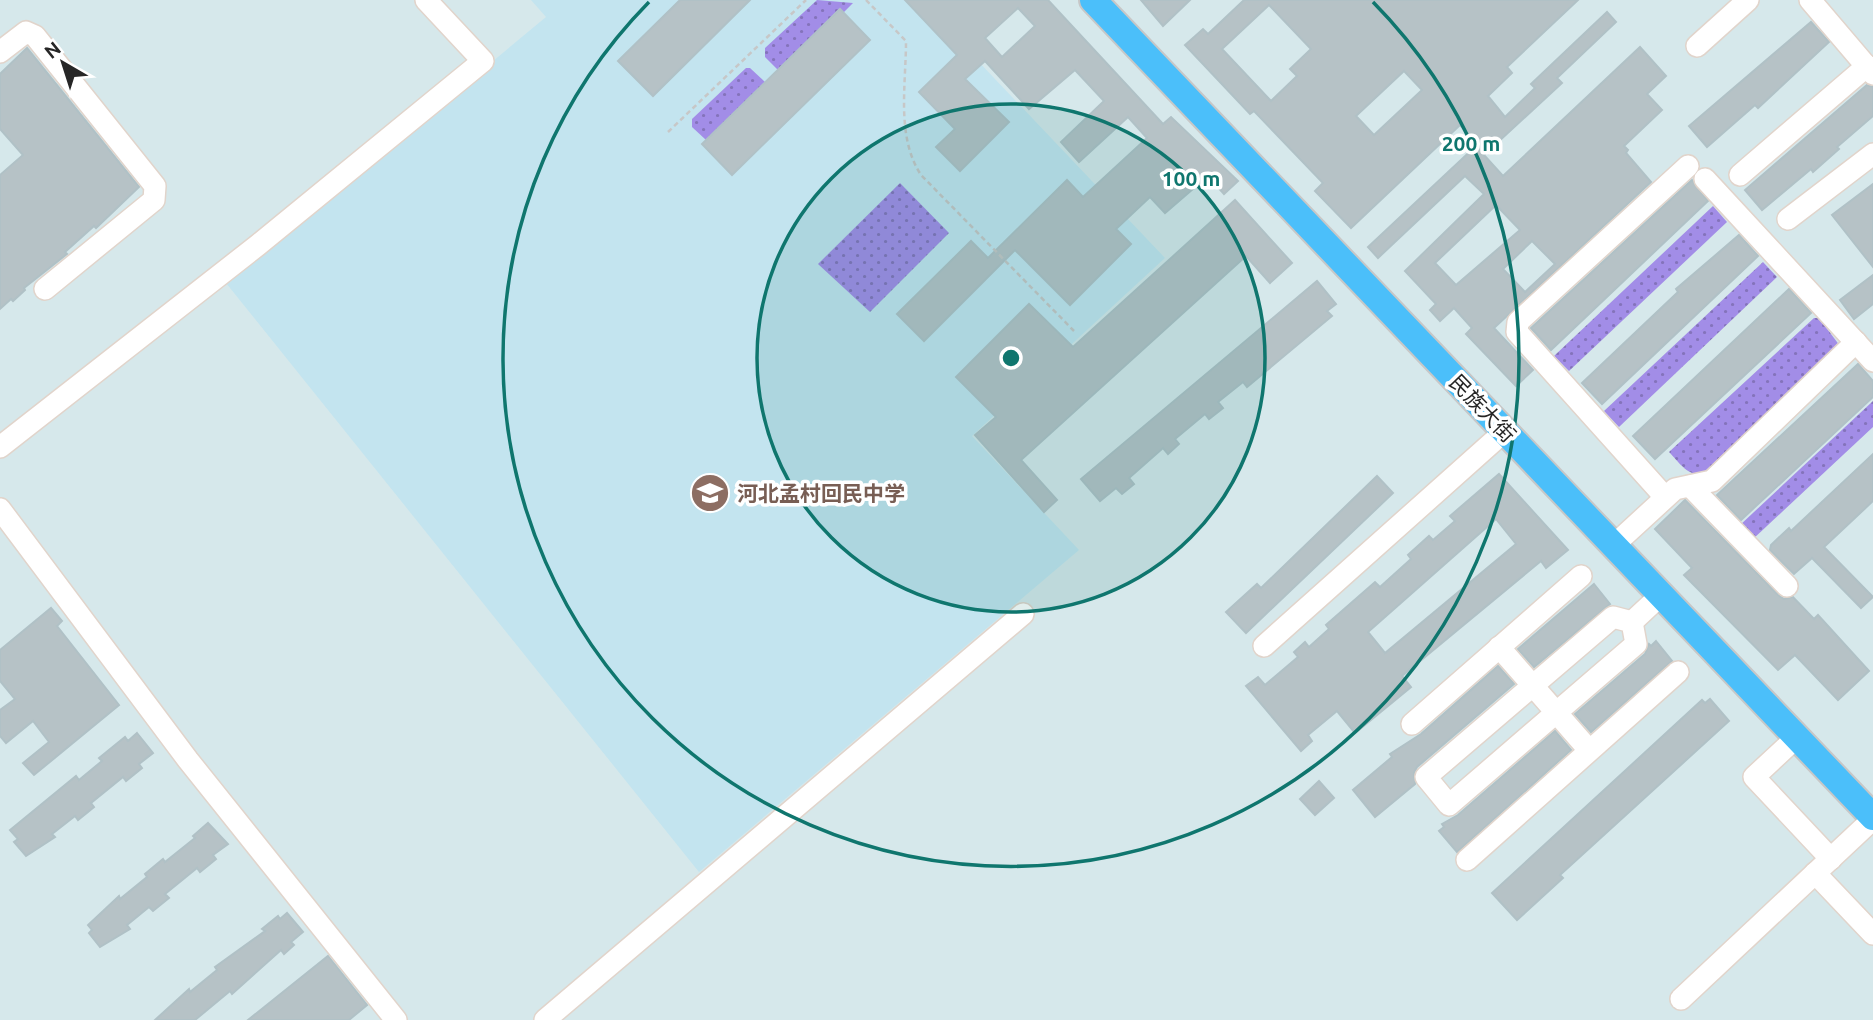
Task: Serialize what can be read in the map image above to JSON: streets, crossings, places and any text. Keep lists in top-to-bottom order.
{
  "streets": {
    "main road": ["民族大街"]
  },
  "places": {
    "school or university": ["河北孟村回民中学"]
  },
  "north": "top left",
  "rings": ["200 m", "100 m"]
}
